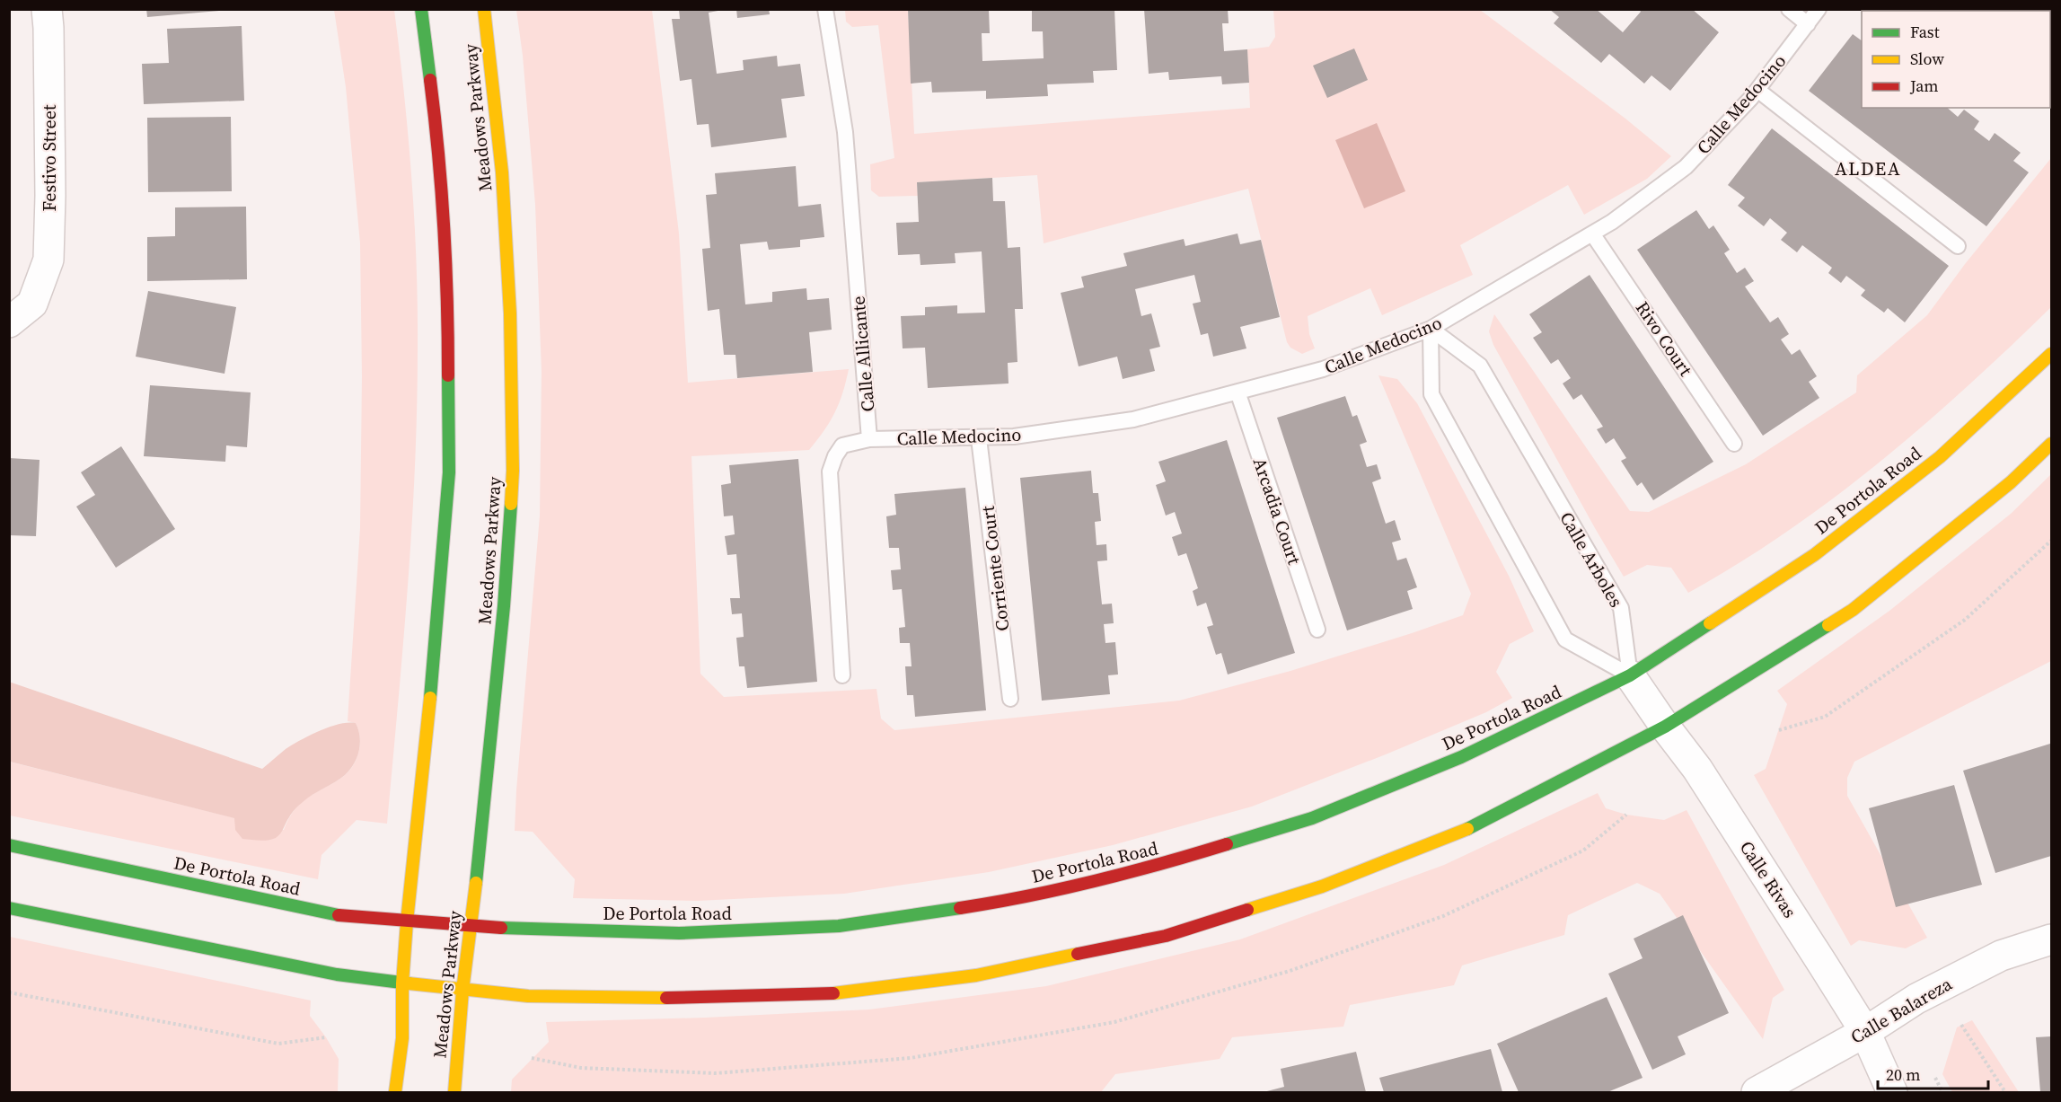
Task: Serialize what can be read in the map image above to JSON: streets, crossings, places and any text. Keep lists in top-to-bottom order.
{
  "streets": {
    "main road": ["Meadows Parkway", "De Portola Road"],
    "street": ["Festivo Street", "Calle Rivas", "Calle Balareza"],
    "lane": [
      "Calle Medocino",
      "Rivo Court",
      "Calle Allicante",
      "Arcadia Court",
      "Calle Arboles",
      "Corriente Court"
    ]
  },
  "crossings": [
    ["Calle Medocino", "Rivo Court"],
    ["Calle Medocino", "Calle Allicante"],
    ["Calle Medocino", "Arcadia Court"],
    ["Calle Medocino", "Calle Arboles"],
    ["Calle Medocino", "Corriente Court"],
    ["Meadows Parkway", "De Portola Road"],
    ["De Portola Road", "Calle Arboles"],
    ["De Portola Road", "Calle Rivas"],
    ["Calle Arboles", "Calle Rivas"],
    ["Calle Rivas", "Calle Balareza"]
  ],
  "districts": ["ALDEA"],
  "legend": ["Fast", "Slow", "Jam"],
  "scale_bar": "20 m"
}
